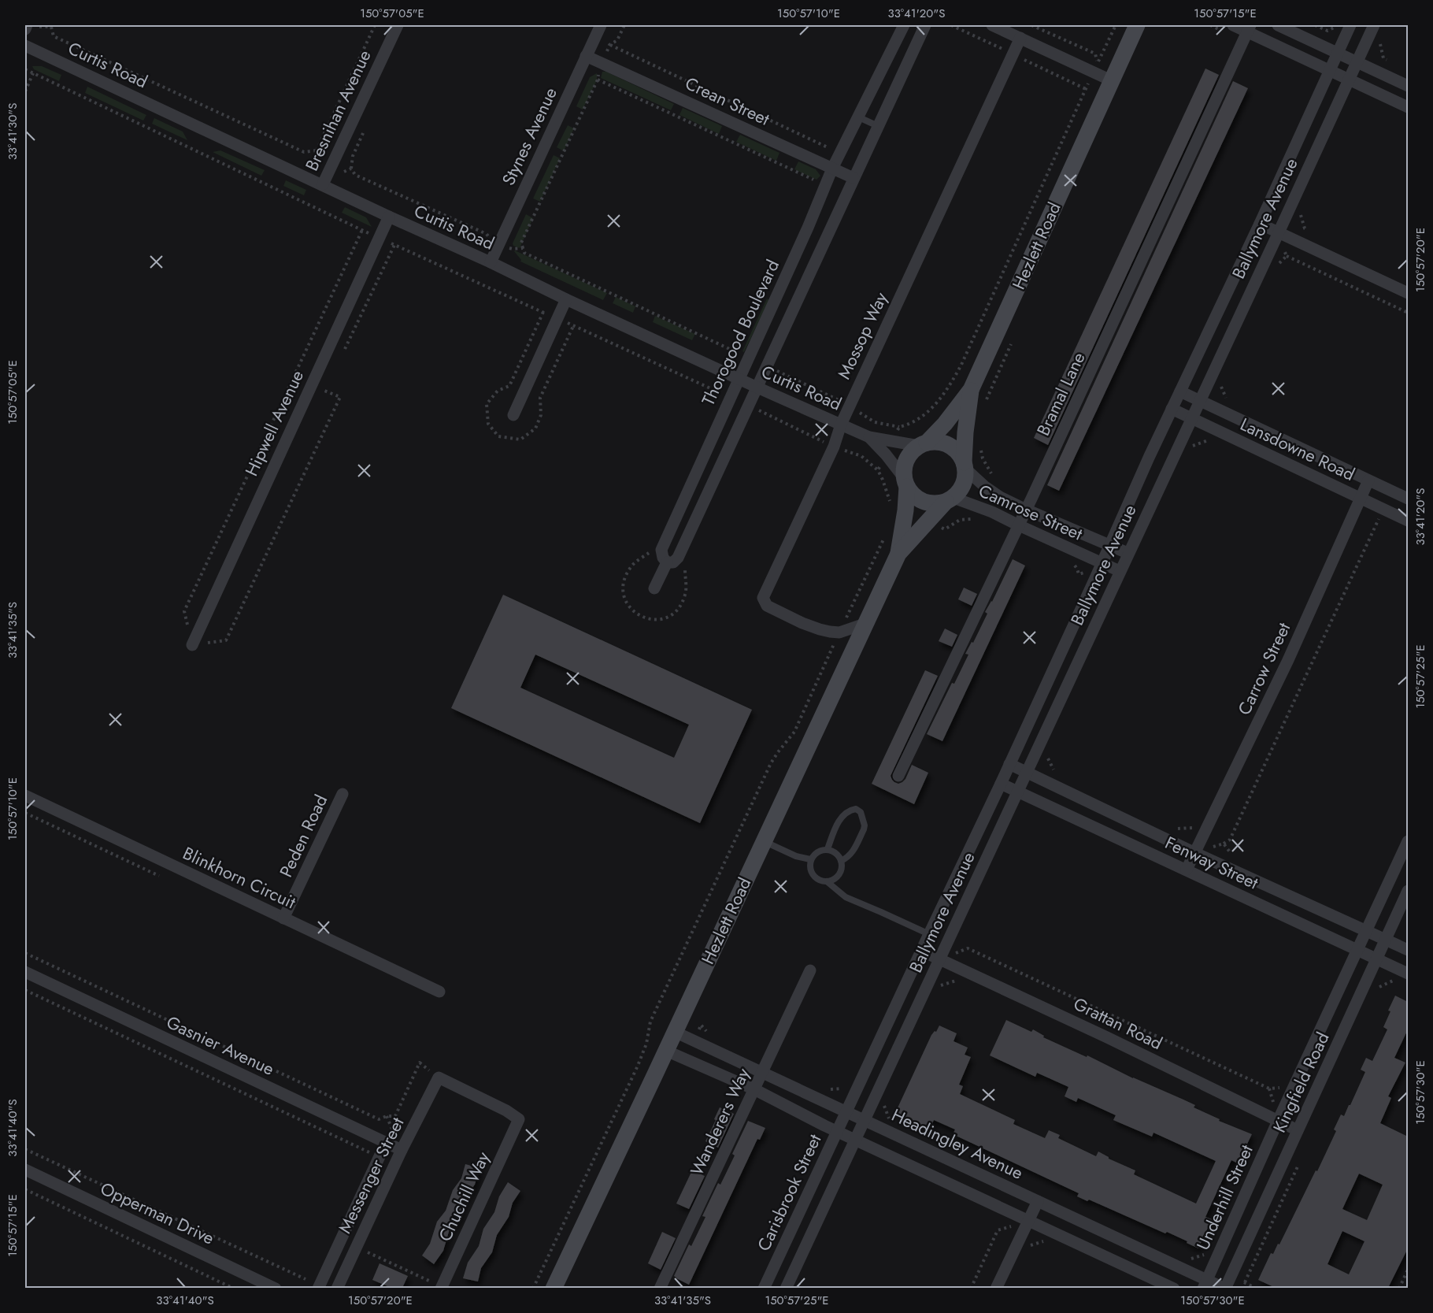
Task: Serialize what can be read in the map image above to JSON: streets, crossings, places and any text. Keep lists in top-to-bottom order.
{
  "streets": {
    "main road": ["Hezlett Road"],
    "street": [
      "Curtis Road",
      "Crean Street",
      "Bresnihan Avenue",
      "Stynes Avenue",
      "Ballymore Avenue",
      "Thorogood Boulevard",
      "Mossop Way",
      "Bramal Lane",
      "Hipwell Avenue",
      "Lansdowne Road",
      "Camrose Street",
      "Carrow Street",
      "Peden Road",
      "Fenway Street",
      "Blinkhorn Circuit",
      "Grattan Road",
      "Gasnier Avenue",
      "Kingfield Road",
      "Wanderers Way",
      "Headingley Avenue",
      "Messenger Street",
      "Carisbrook Street",
      "Chuchill Way",
      "Underhill Street",
      "Opperman Drive"
    ]
  },
  "crossings": [
    ["Curtis Road", "Bresnihan Avenue"],
    ["Curtis Road", "Stynes Avenue"],
    ["Curtis Road", "Hezlett Road"],
    ["Curtis Road", "Thorogood Boulevard"],
    ["Curtis Road", "Mossop Way"],
    ["Curtis Road", "Hipwell Avenue"],
    ["Curtis Road", "Camrose Street"],
    ["Crean Street", "Stynes Avenue"],
    ["Crean Street", "Thorogood Boulevard"],
    ["Ballymore Avenue", "Lansdowne Road"],
    ["Ballymore Avenue", "Camrose Street"],
    ["Ballymore Avenue", "Fenway Street"],
    ["Ballymore Avenue", "Grattan Road"],
    ["Ballymore Avenue", "Headingley Avenue"],
    ["Ballymore Avenue", "Carisbrook Street"],
    ["Hezlett Road", "Camrose Street"],
    ["Hezlett Road", "Headingley Avenue"],
    ["Bramal Lane", "Camrose Street"],
    ["Lansdowne Road", "Carrow Street"],
    ["Carrow Street", "Fenway Street"],
    ["Peden Road", "Blinkhorn Circuit"],
    ["Fenway Street", "Kingfield Road"],
    ["Grattan Road", "Kingfield Road"],
    ["Grattan Road", "Underhill Street"],
    ["Gasnier Avenue", "Messenger Street"],
    ["Kingfield Road", "Headingley Avenue"],
    ["Kingfield Road", "Underhill Street"],
    ["Wanderers Way", "Headingley Avenue"],
    ["Headingley Avenue", "Carisbrook Street"],
    ["Headingley Avenue", "Underhill Street"],
    ["Messenger Street", "Chuchill Way"]
  ],
  "coordinates": [
    "150°57'05\"E",
    "150°57'10\"E",
    "33°41'20\"S",
    "150°57'15\"E",
    "33°41'30\"S",
    "150°57'20\"E",
    "33°41'35\"S",
    "150°57'25\"E",
    "150°57'30\"E",
    "33°41'40\"S"
  ]
}
